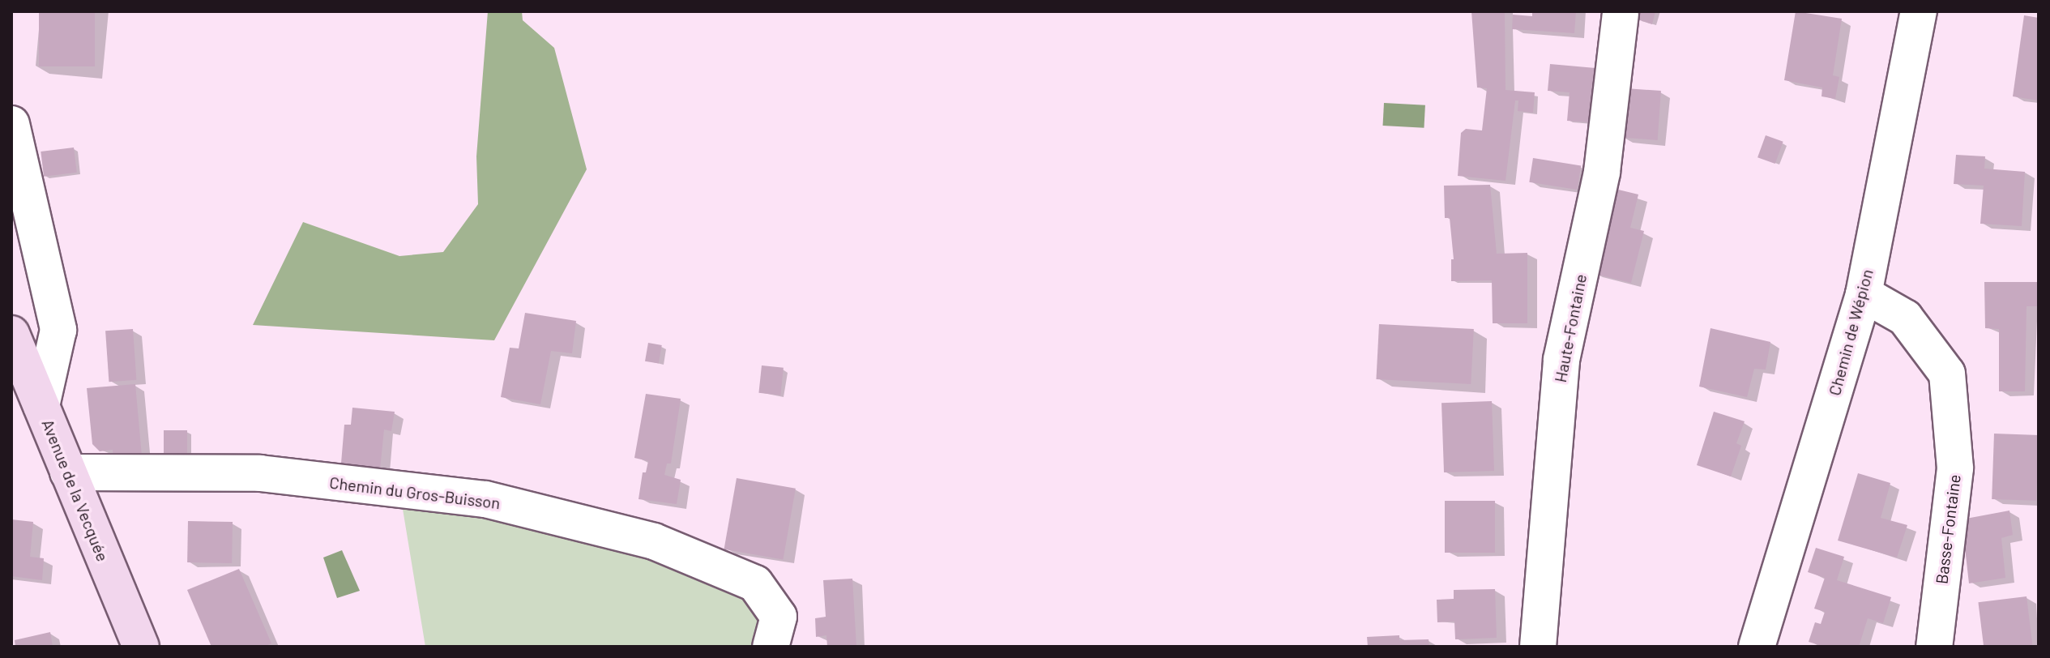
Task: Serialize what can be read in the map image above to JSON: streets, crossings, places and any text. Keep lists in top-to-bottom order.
{
  "streets": {
    "main road": ["Avenue de la Vecquée"],
    "street": [
      "Haute-Fontaine",
      "Chemin de Wépion",
      "Chemin du Gros-Buisson",
      "Basse-Fontaine"
    ]
  },
  "crossings": [
    ["Chemin de Wépion", "Basse-Fontaine"],
    ["Avenue de la Vecquée", "Chemin du Gros-Buisson"]
  ]
}
